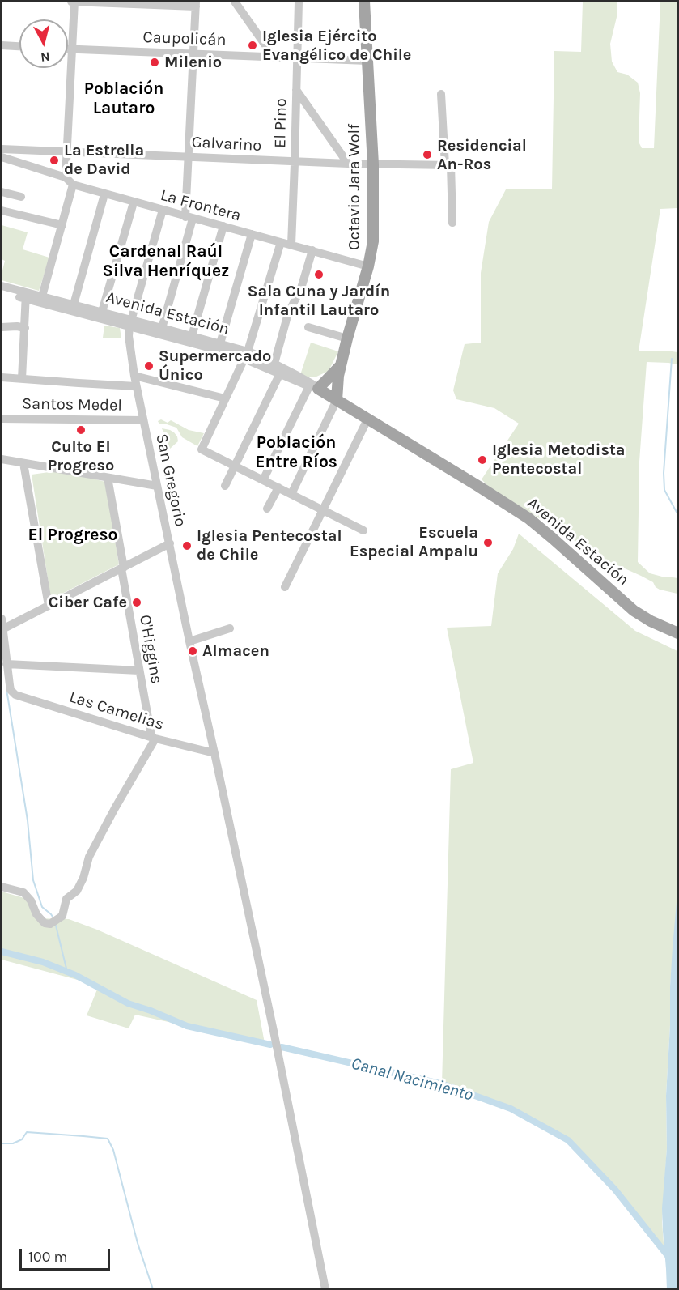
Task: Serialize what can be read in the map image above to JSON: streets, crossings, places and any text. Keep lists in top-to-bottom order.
{
  "streets": {
    "main road": ["Octavio Jara Wolf", "Avenida Estación"],
    "street": [
      "Caupolicán",
      "El Pino",
      "Galvarino",
      "La Frontera",
      "Santos Medel",
      "San Gregorio",
      "O'Higgins",
      "Las Camelias"
    ]
  },
  "crossings": [
    ["Caupolicán", "El Pino"],
    ["Caupolicán", "Octavio Jara Wolf"],
    ["El Pino", "Galvarino"],
    ["El Pino", "La Frontera"],
    ["Galvarino", "Octavio Jara Wolf"],
    ["Octavio Jara Wolf", "La Frontera"],
    ["Octavio Jara Wolf", "Avenida Estación"],
    ["La Frontera", "San Gregorio"],
    ["Avenida Estación", "San Gregorio"],
    ["Santos Medel", "San Gregorio"],
    ["San Gregorio", "Las Camelias"],
    ["O'Higgins", "Las Camelias"]
  ],
  "districts": [
    "Población Lautaro",
    "Cardenal Raúl Silva Henríquez",
    "Población Entre Ríos",
    "El Progreso"
  ],
  "water": ["Canal Nacimiento"],
  "places": [
    "Iglesia Ejército Evangélico de Chile",
    "Milenio",
    "Residencial An-Ros",
    "La Estrella de David",
    "Sala Cuna y Jardín Infantil Lautaro",
    "Supermercado Único",
    "Culto El Progreso",
    "Iglesia Metodista Pentecostal",
    "Escuela Especial Ampalu",
    "Iglesia Pentecostal de Chile",
    "Ciber Cafe",
    "Almacen"
  ],
  "scale_bar": "100 m",
  "north": "bottom"
}
